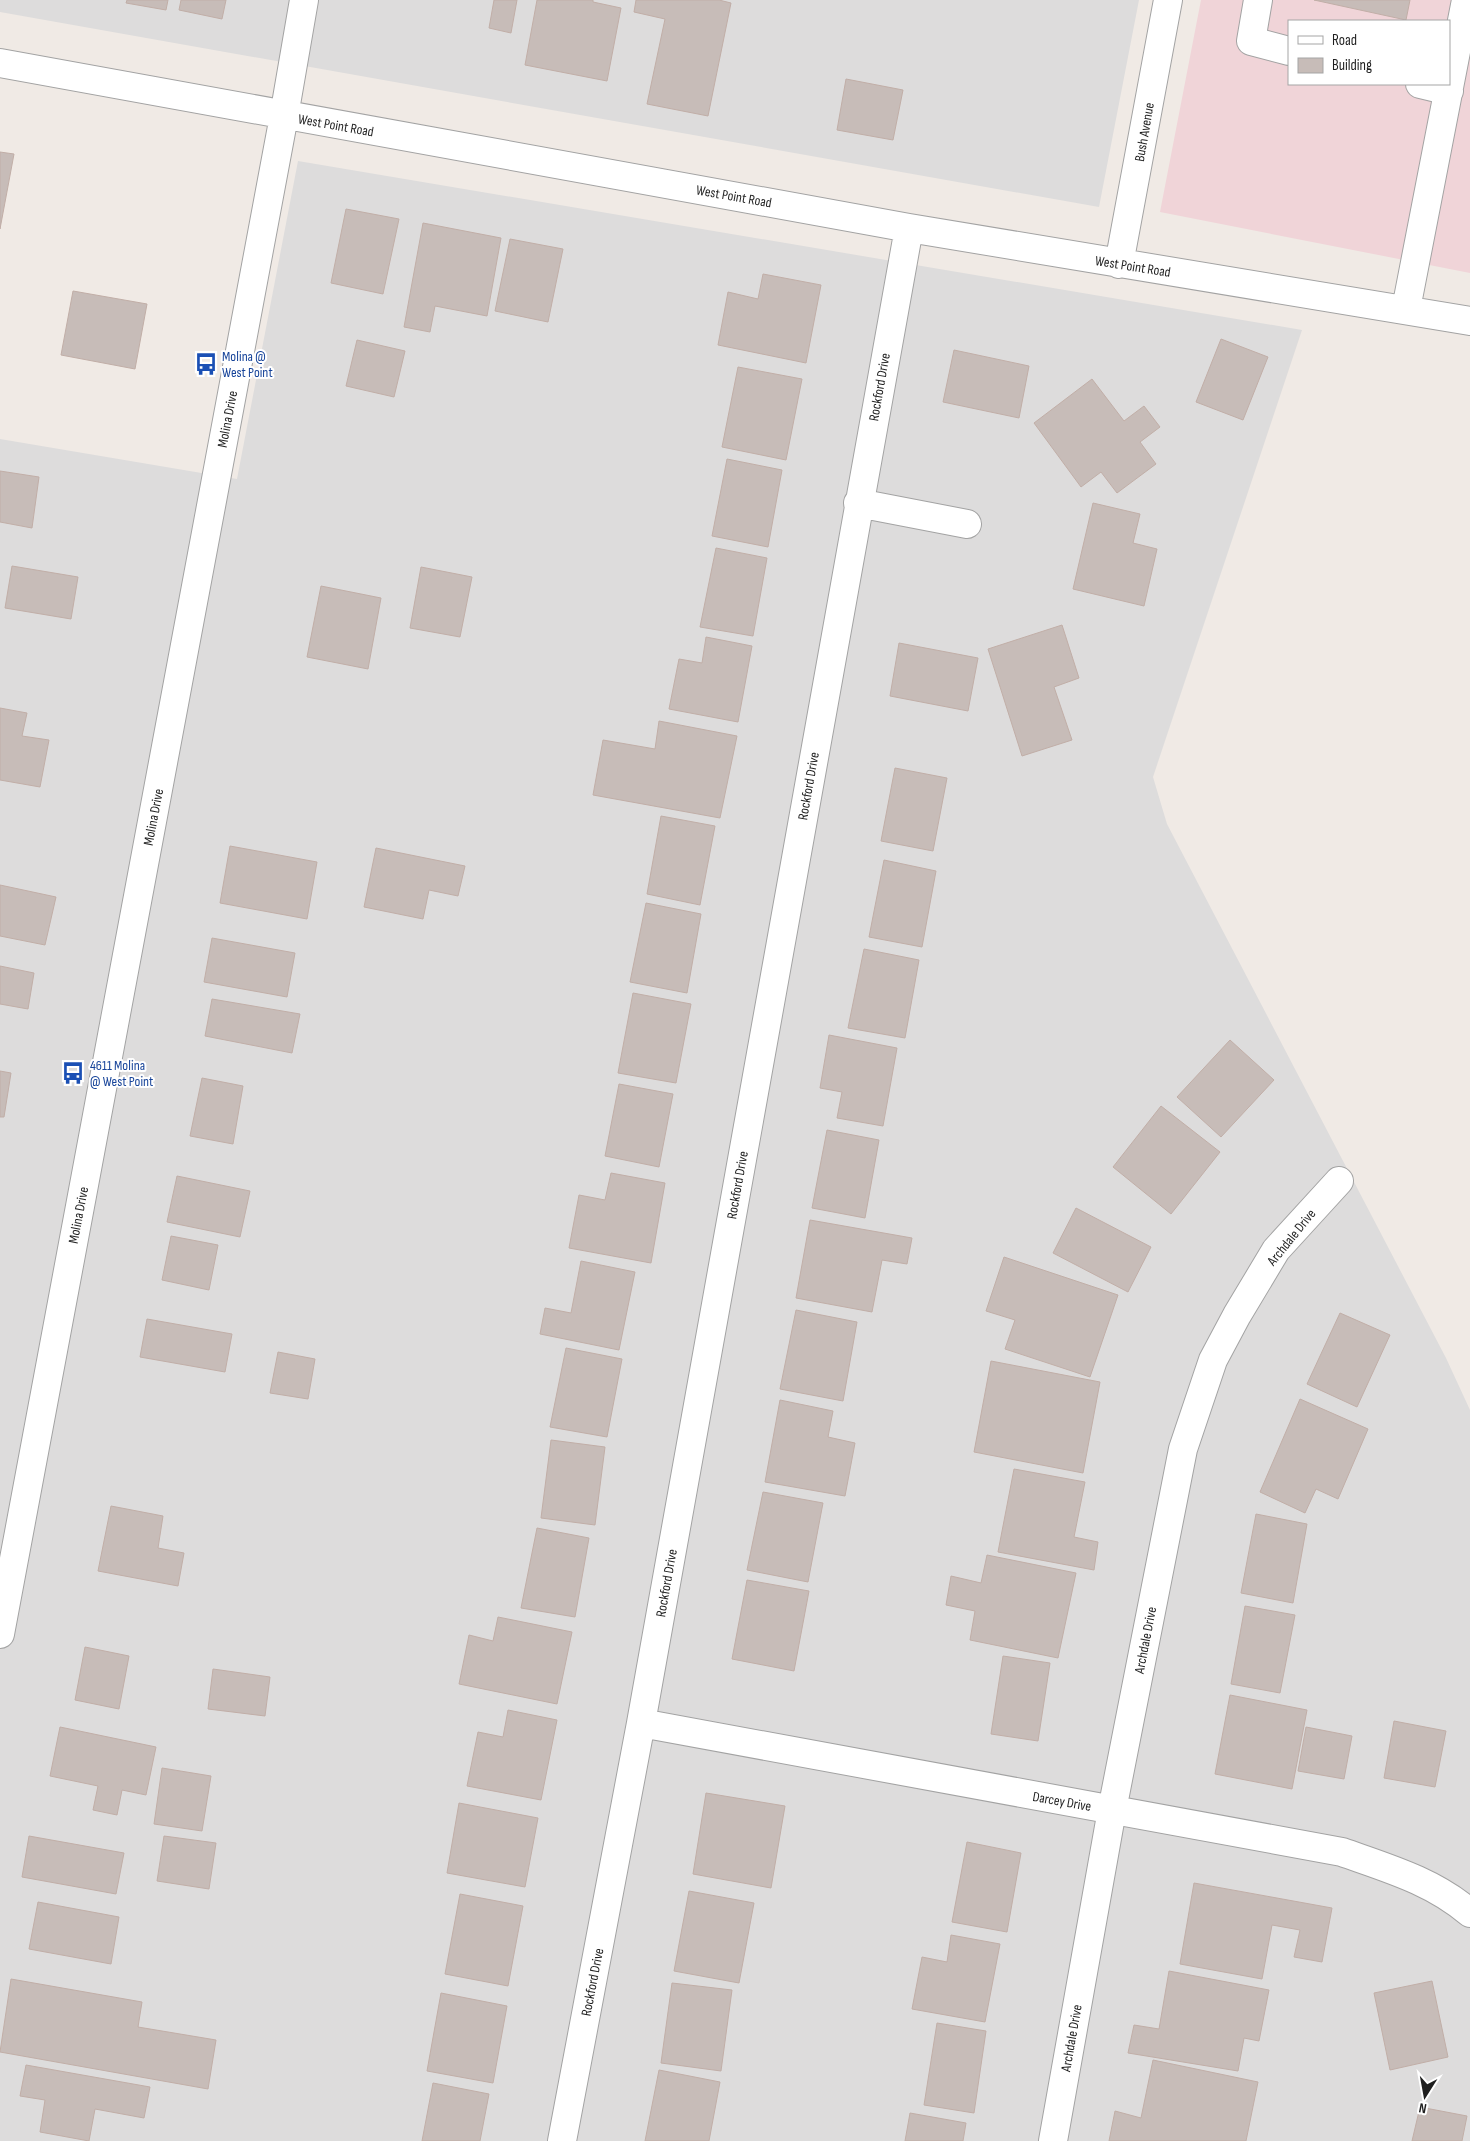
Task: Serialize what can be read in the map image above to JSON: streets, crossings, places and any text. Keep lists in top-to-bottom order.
{
  "streets": {
    "street": [
      "West Point Road",
      "Bush Avenue",
      "Rockford Drive",
      "Molina Drive",
      "Archdale Drive",
      "Darcey Drive"
    ]
  },
  "crossings": [
    ["West Point Road", "Bush Avenue"],
    ["West Point Road", "Rockford Drive"],
    ["West Point Road", "Molina Drive"],
    ["Rockford Drive", "Darcey Drive"],
    ["Archdale Drive", "Darcey Drive"]
  ],
  "places": {
    "bus stop": ["Molina @ West Point", "4611 Molina @ West Point"]
  },
  "legend": ["Road", "Building"],
  "north": "bottom"
}
